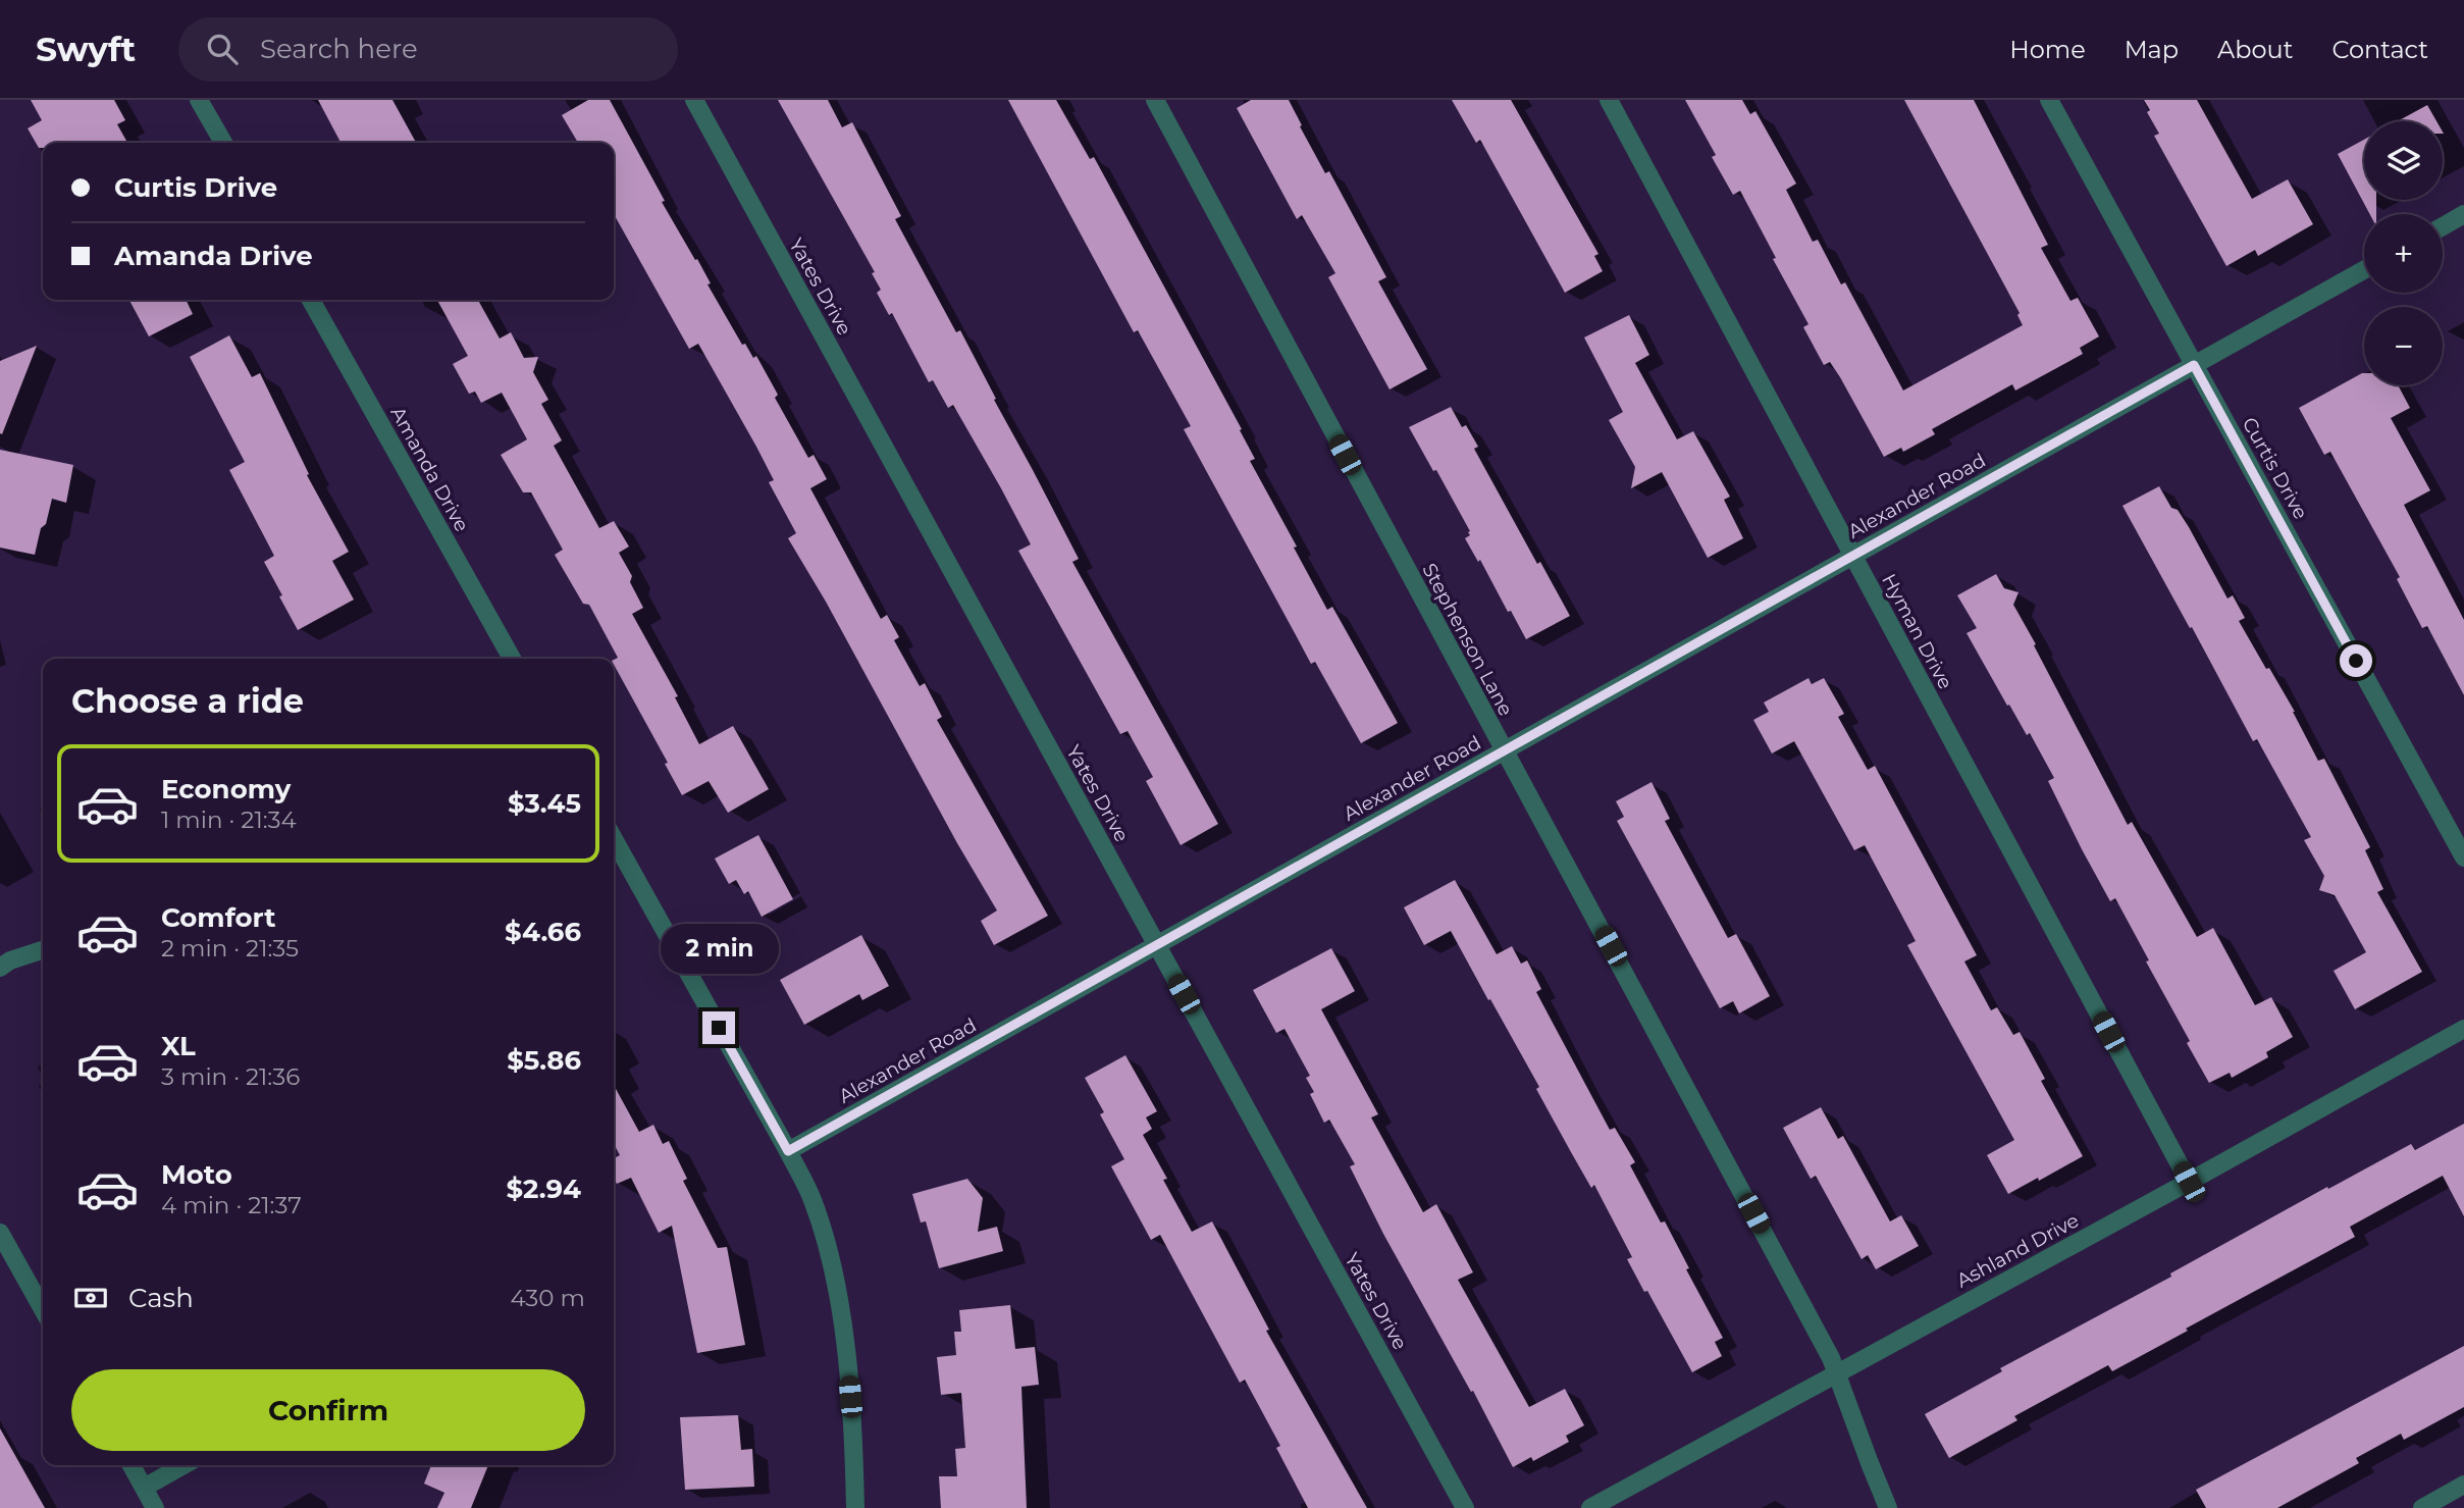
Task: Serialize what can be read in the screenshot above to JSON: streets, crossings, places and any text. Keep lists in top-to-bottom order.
{
  "streets": {
    "street": [
      "Yates Drive",
      "Curtis Drive",
      "Amanda Drive",
      "Alexander Road",
      "Hyman Drive",
      "Stephenson Lane",
      "Ashland Drive"
    ]
  },
  "crossings": [
    ["Yates Drive", "Alexander Road"],
    ["Curtis Drive", "Alexander Road"],
    ["Alexander Road", "Hyman Drive"],
    ["Alexander Road", "Stephenson Lane"],
    ["Hyman Drive", "Ashland Drive"],
    ["Stephenson Lane", "Ashland Drive"]
  ],
  "page": {
    "header": "Swyft",
    "search": "Search here",
    "nav": [
      "Home",
      "Map",
      "About",
      "Contact"
    ],
    "map_buttons": ["+", "−"],
    "banner": ["Curtis Drive", "Amanda Drive"],
    "heading": "Choose a ride",
    "list": [
      {
        "name": "Economy",
        "note": "1 min · 21:34",
        "value": "$3.45"
      },
      {
        "name": "Comfort",
        "note": "2 min · 21:35",
        "value": "$4.66"
      },
      {
        "name": "XL",
        "note": "3 min · 21:36",
        "value": "$5.86"
      },
      {
        "name": "Moto",
        "note": "4 min · 21:37",
        "value": "$2.94"
      }
    ],
    "bubble": "2 min",
    "pay": ["Cash", "430 m"],
    "buttons": "Confirm"
  }
}
